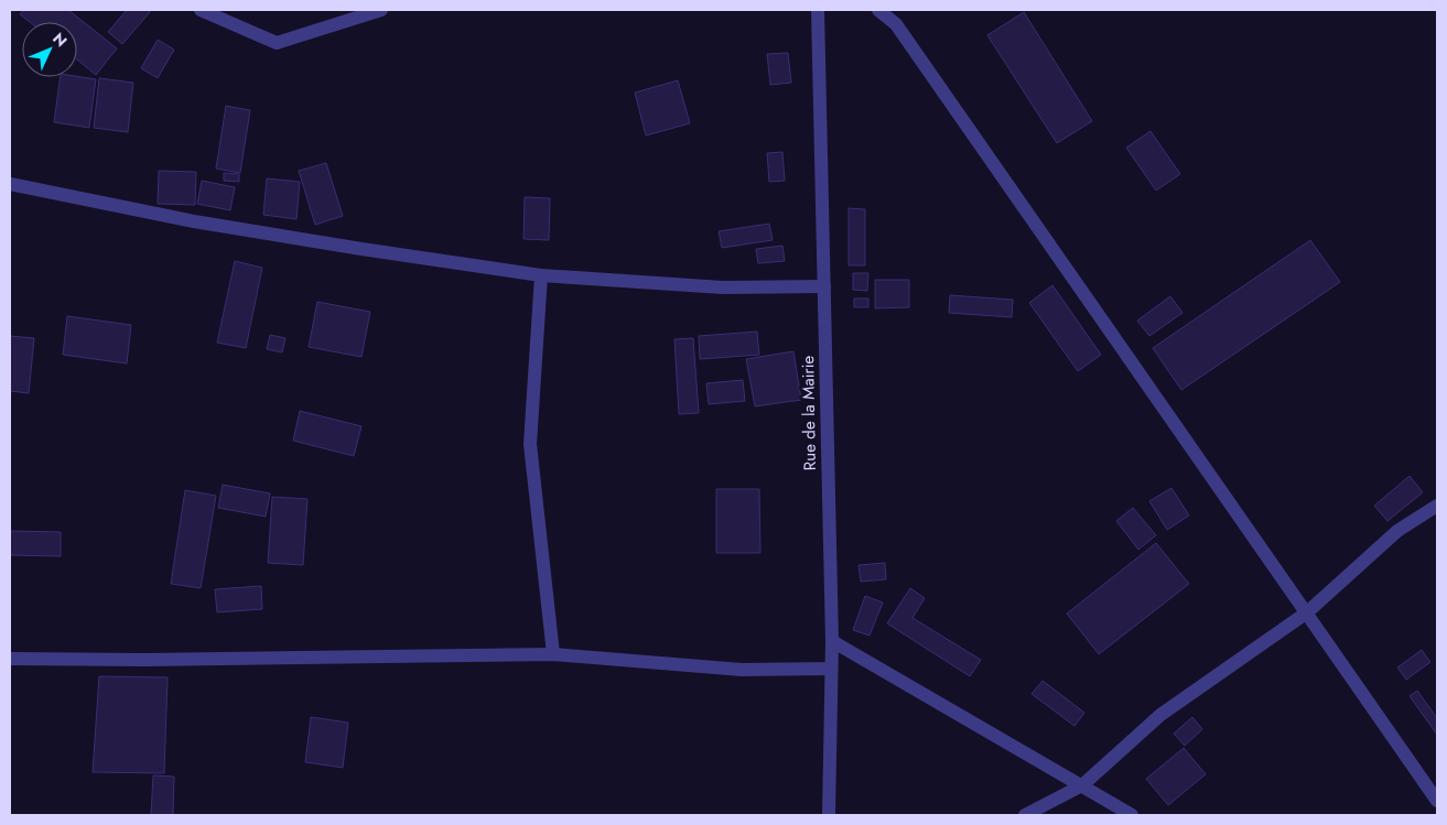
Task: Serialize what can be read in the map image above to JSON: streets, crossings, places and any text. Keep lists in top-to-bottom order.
{
  "streets": {
    "street": ["Rue de la Mairie"]
  },
  "north": "top right"
}
